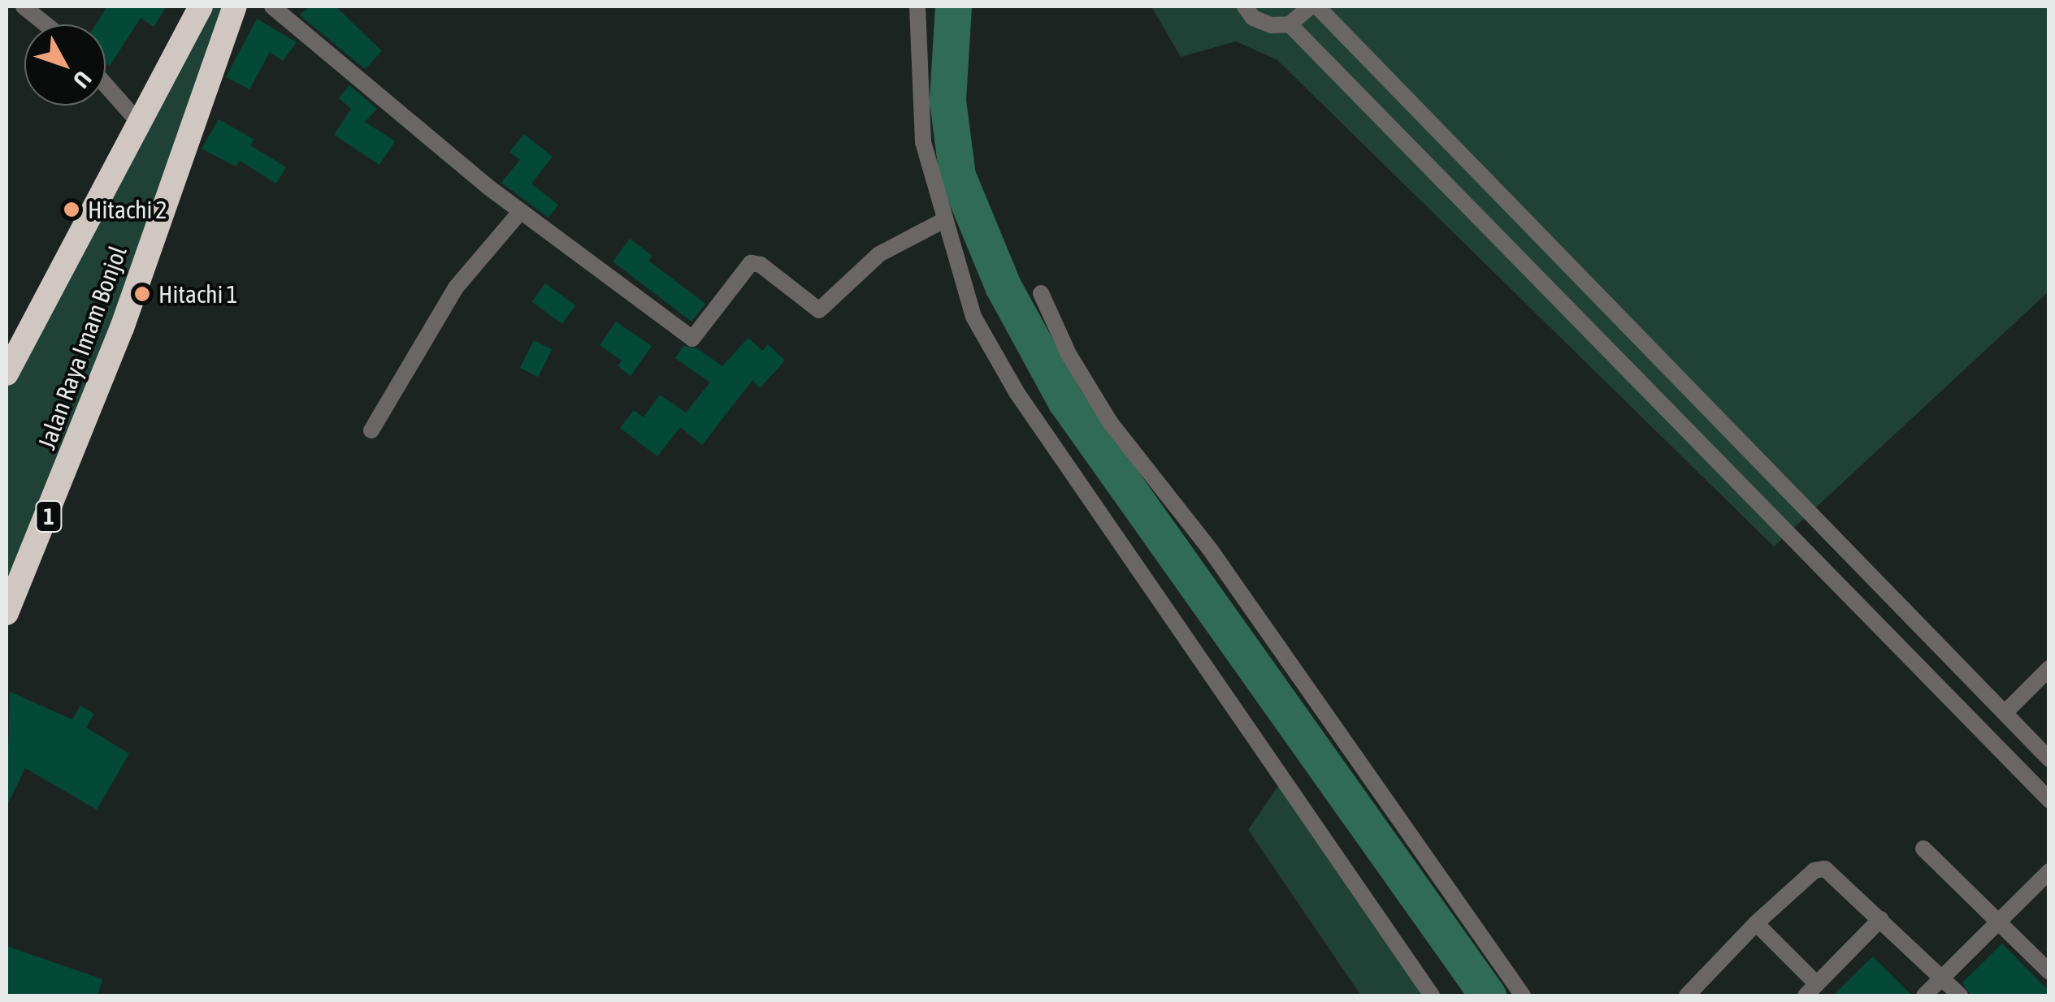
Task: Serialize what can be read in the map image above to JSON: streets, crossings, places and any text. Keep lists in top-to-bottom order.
{
  "streets": {
    "highway": ["Jalan Raya Imam Bonjol", "1"]
  },
  "places": ["Hitachi 2", "Hitachi 1"],
  "north": "bottom right"
}
